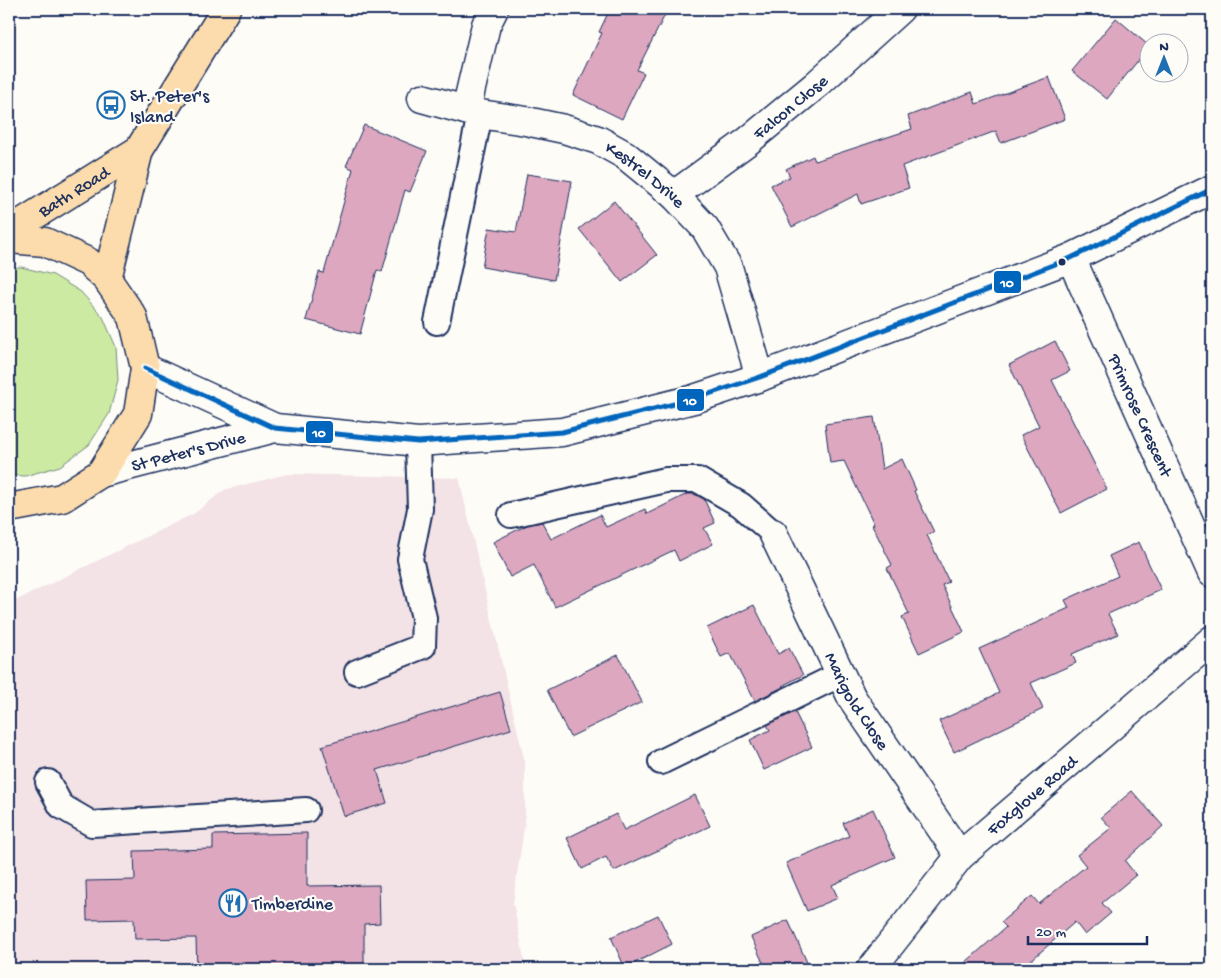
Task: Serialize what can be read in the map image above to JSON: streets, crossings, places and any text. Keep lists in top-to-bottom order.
{
  "streets": {
    "main road": ["Bath Road"],
    "street": [
      "Falcon Close",
      "Kestrel Drive",
      "Primrose Crescent",
      "St Peter's Drive",
      "Marigold Close",
      "Foxglove Road"
    ]
  },
  "crossings": [
    ["Falcon Close", "Kestrel Drive"],
    ["Kestrel Drive", "St Peter's Drive"],
    ["Bath Road", "St Peter's Drive"],
    ["Primrose Crescent", "St Peter's Drive"],
    ["Marigold Close", "Foxglove Road"]
  ],
  "places": {
    "bus stop": ["St. Peter's Island"],
    "restaurant": ["Timberdine"]
  },
  "lines": ["transit line 10"],
  "scale_bar": "20 m",
  "north": "top"
}
